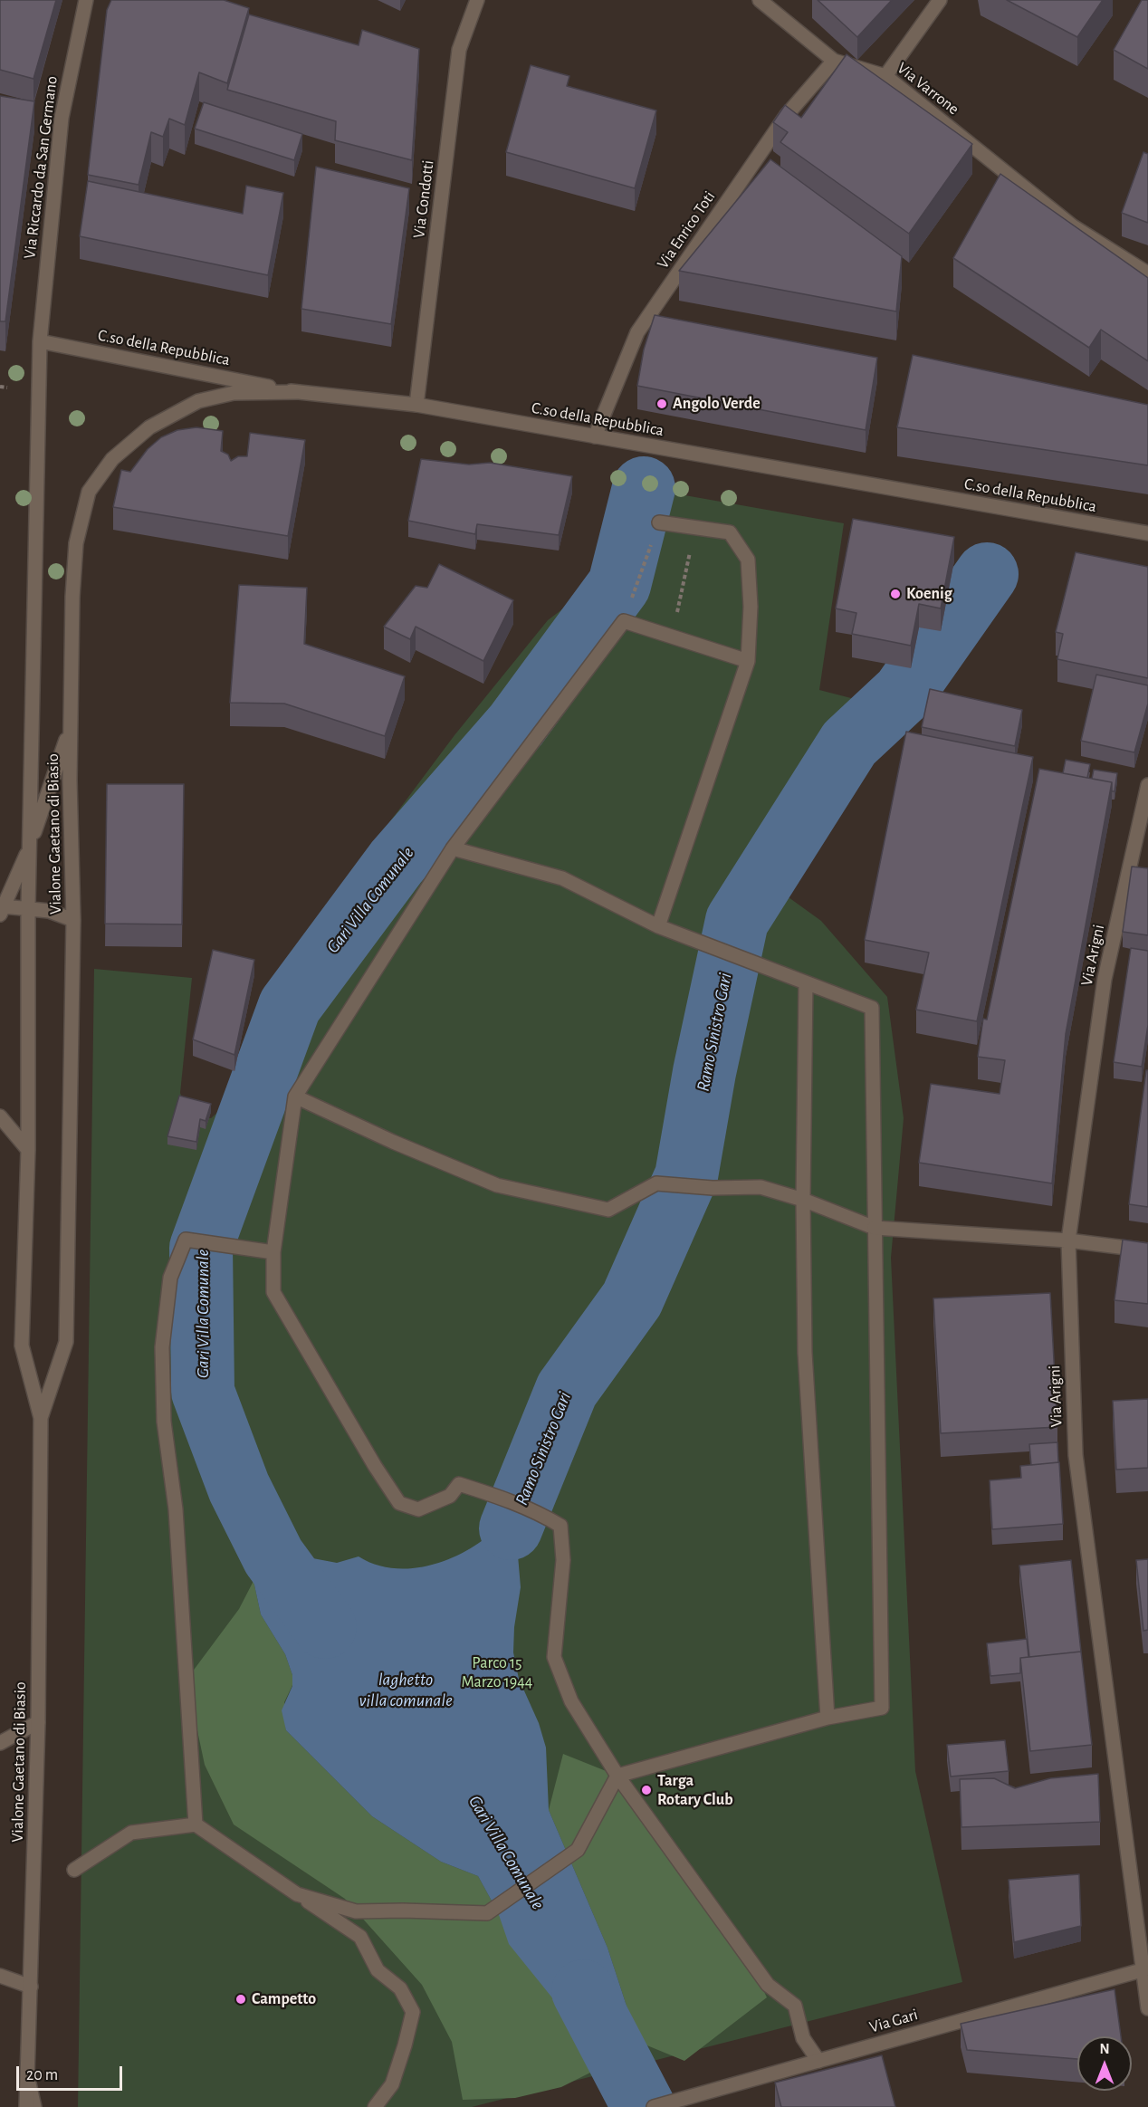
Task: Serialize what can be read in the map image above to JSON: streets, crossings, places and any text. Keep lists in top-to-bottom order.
{
  "streets": {
    "street": [
      "Via Varrone",
      "Via Riccardo da San Germano",
      "Via Condotti",
      "Via Enrico Toti",
      "C.so della Repubblica",
      "Vialone Gaetano di Biasio",
      "Via Arigni",
      "Via Gari"
    ]
  },
  "crossings": [
    ["Via Varrone", "Via Enrico Toti"],
    ["Via Riccardo da San Germano", "C.so della Repubblica"],
    ["Via Riccardo da San Germano", "Vialone Gaetano di Biasio"],
    ["Via Condotti", "C.so della Repubblica"],
    ["Via Enrico Toti", "C.so della Repubblica"],
    ["C.so della Repubblica", "Vialone Gaetano di Biasio"],
    ["Via Arigni", "Via Gari"]
  ],
  "water": ["Gari Villa Comunale", "Ramo Sinistro Gari", "laghetto villa comunale"],
  "parks": ["Parco 15 Marzo 1944"],
  "places": [
    "Angolo Verde",
    "Koenig",
    "Targa Rotary Club",
    "Campetto"
  ],
  "scale_bar": "20 m",
  "north": "top"
}
